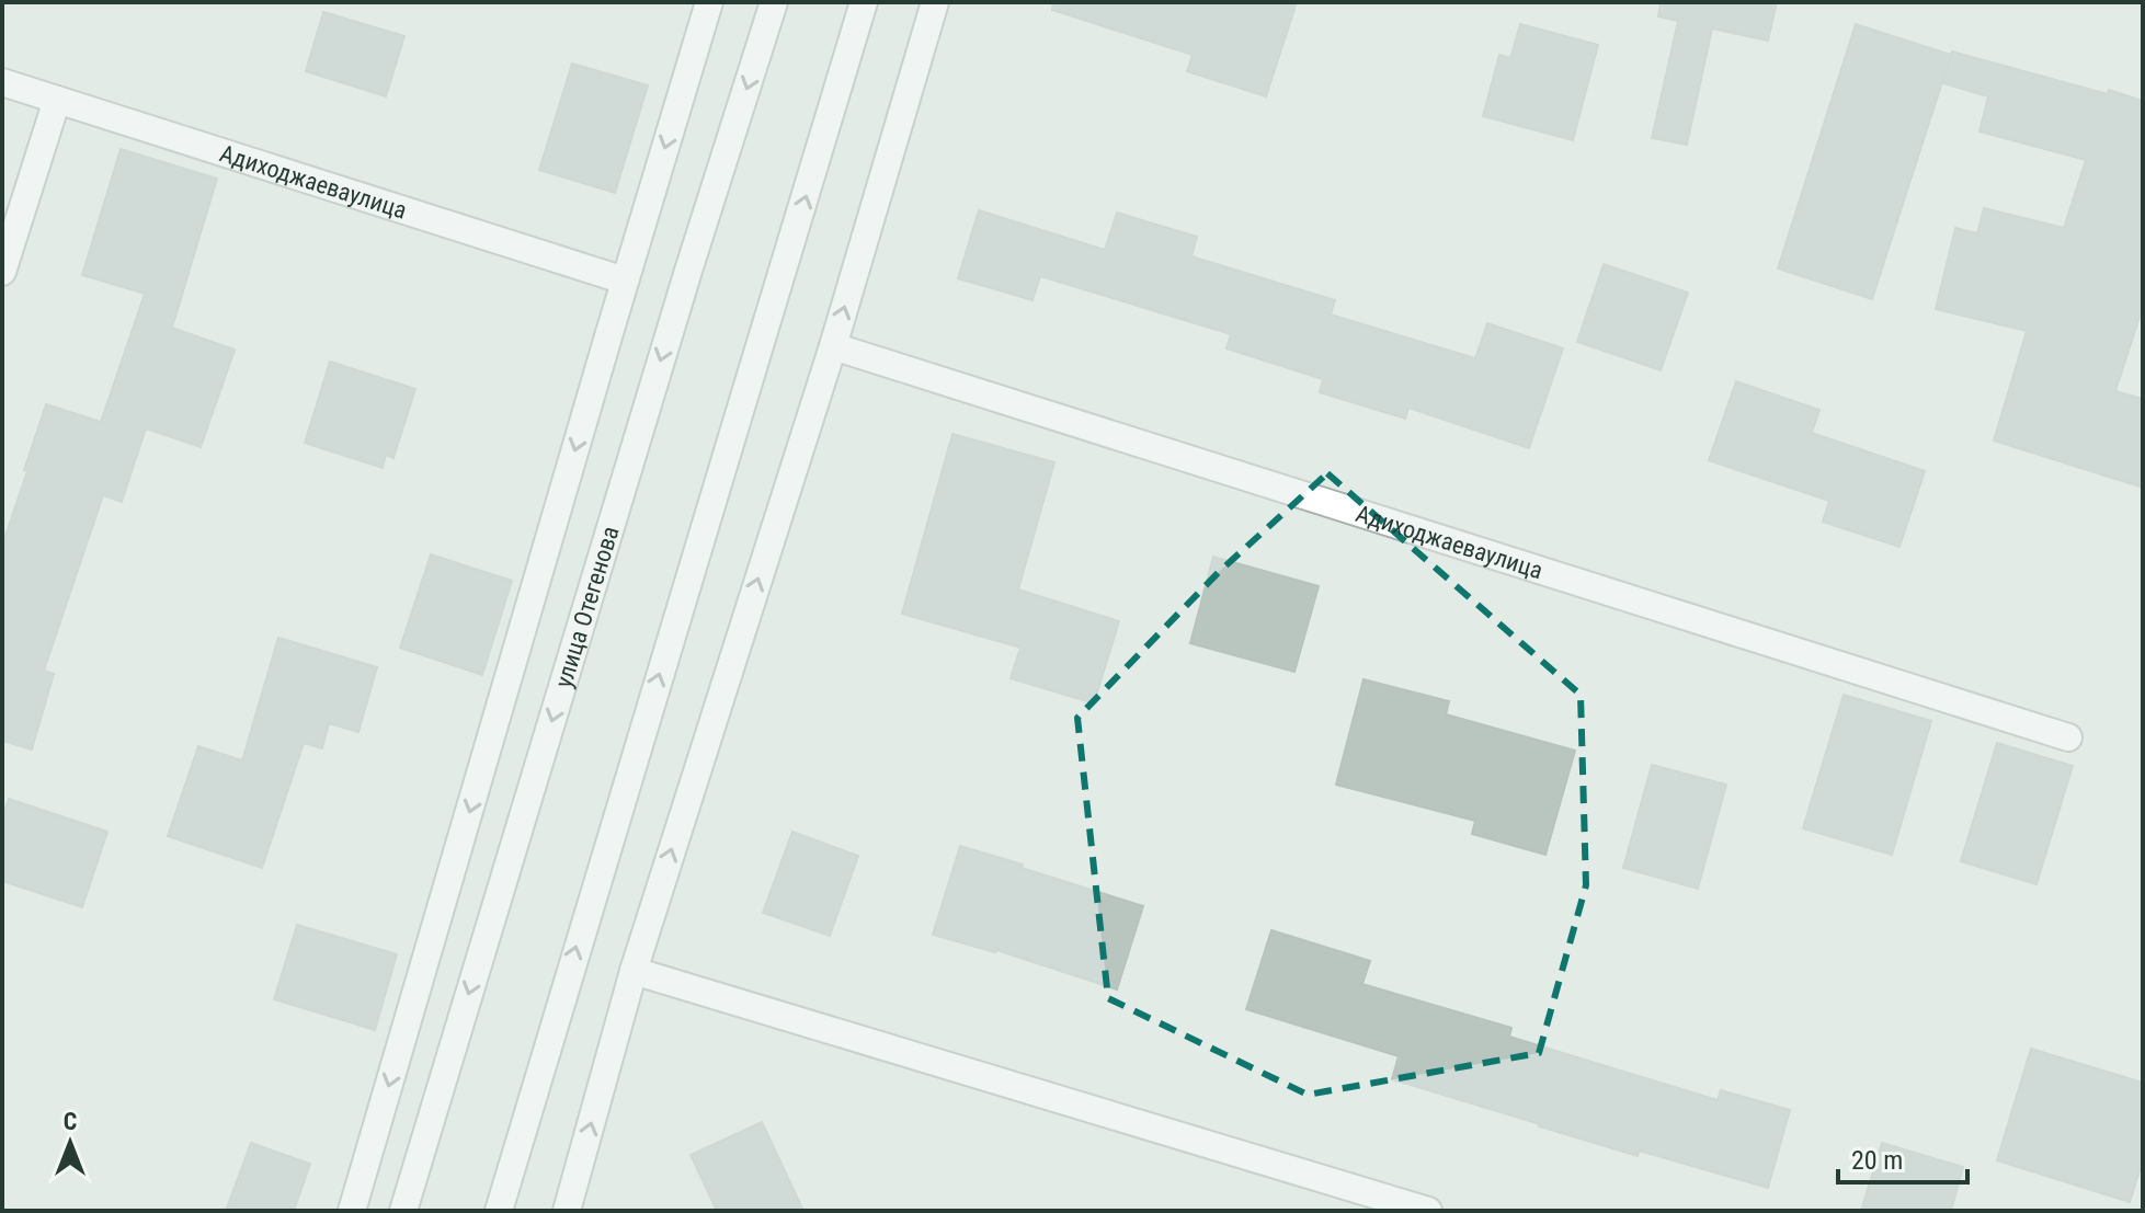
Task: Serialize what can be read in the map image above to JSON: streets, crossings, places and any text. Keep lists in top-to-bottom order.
{
  "streets": {
    "street": ["Адиходжаеваулица", "улица Отегенова"]
  },
  "scale_bar": "20 m",
  "north": "top"
}
